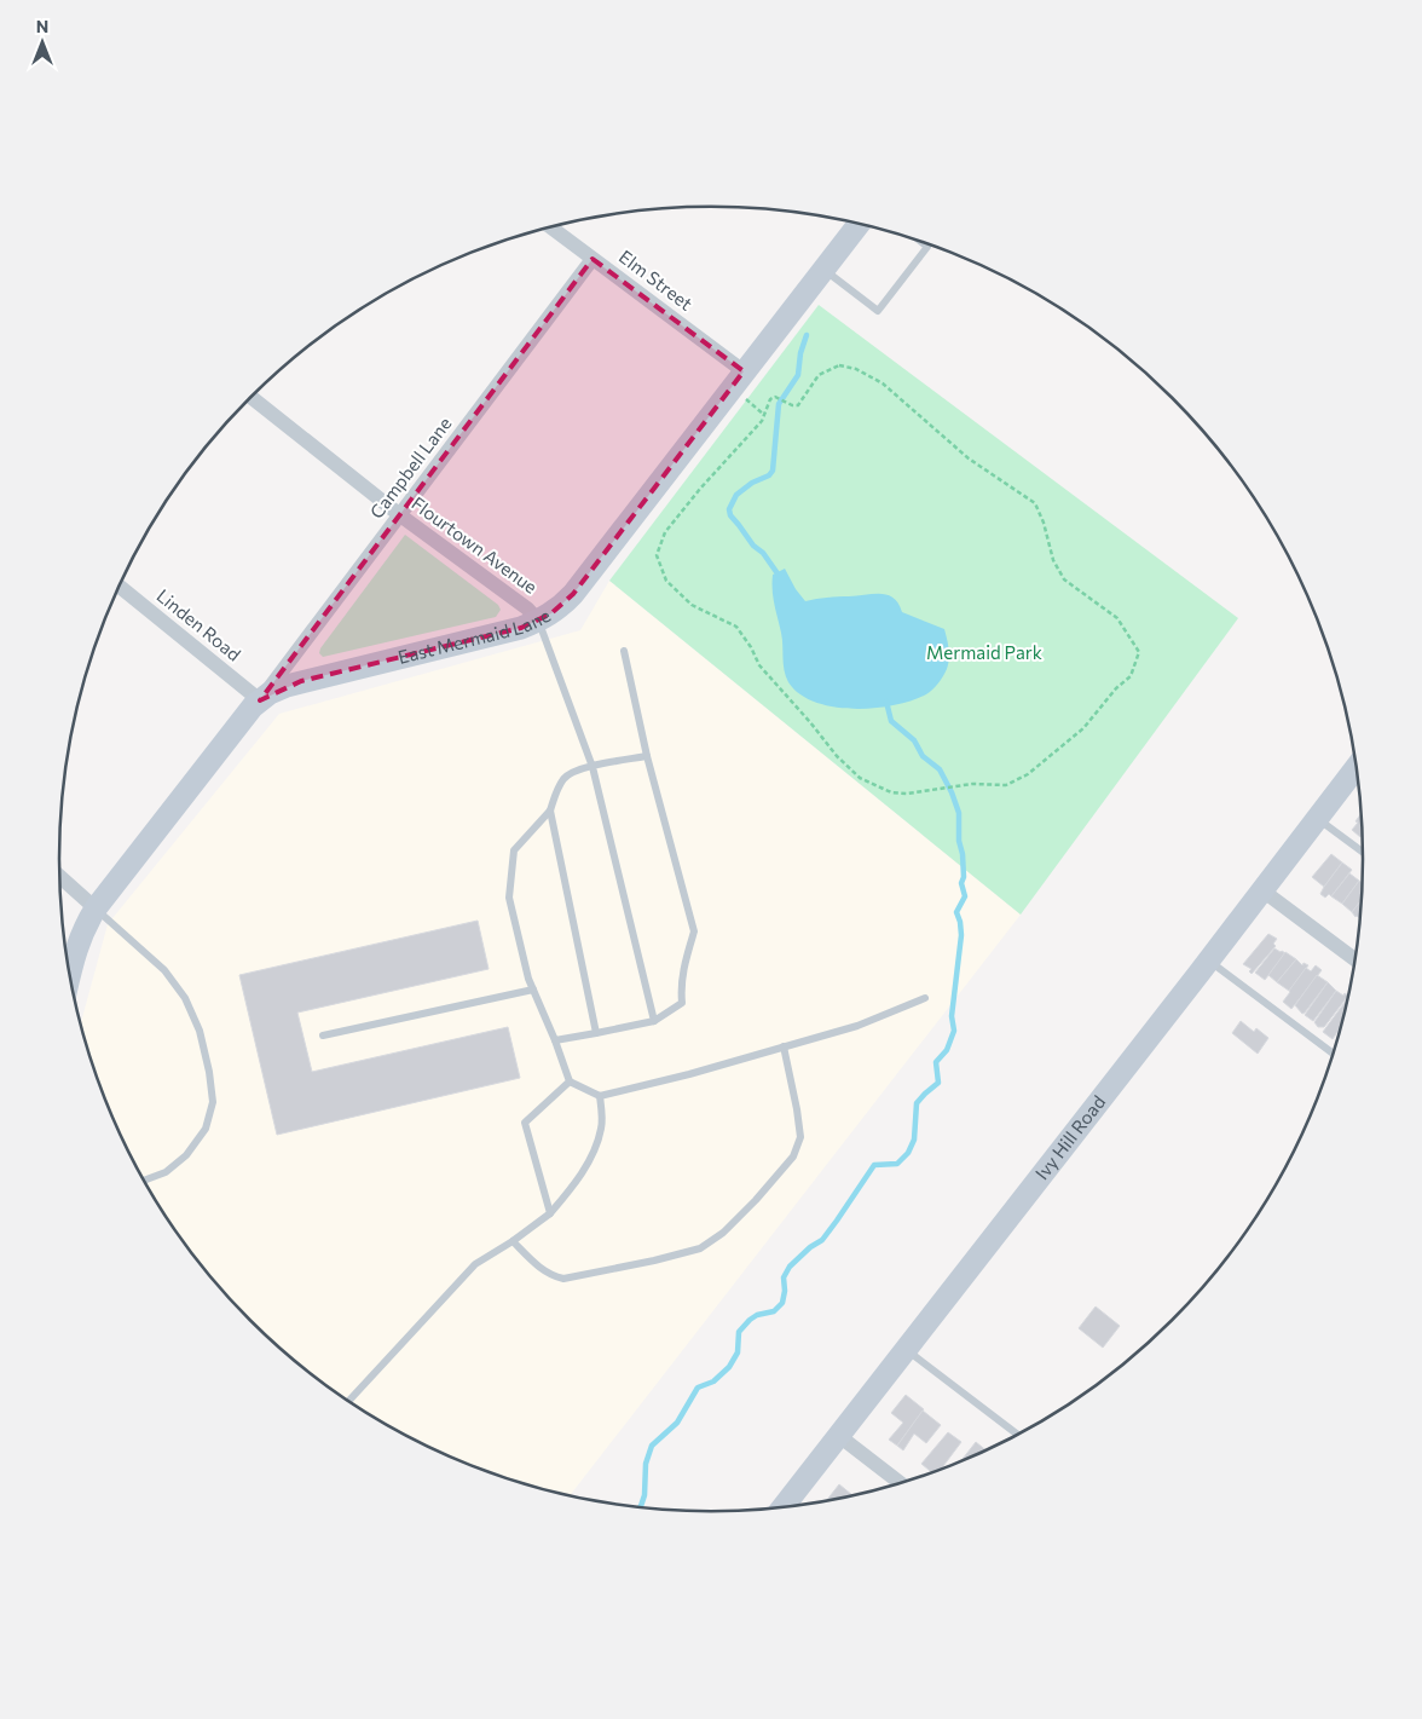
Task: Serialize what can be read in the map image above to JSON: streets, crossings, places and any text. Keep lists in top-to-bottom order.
{
  "streets": {
    "main road": ["East Mermaid Lane", "Ivy Hill Road"],
    "street": [
      "Elm Street",
      "Campbell Lane",
      "Flourtown Avenue",
      "Linden Road"
    ]
  },
  "crossings": [
    ["Elm Street", "Campbell Lane"],
    ["Elm Street", "East Mermaid Lane"],
    ["Campbell Lane", "Flourtown Avenue"],
    ["Campbell Lane", "Linden Road"],
    ["Campbell Lane", "East Mermaid Lane"],
    ["Flourtown Avenue", "East Mermaid Lane"],
    ["Linden Road", "East Mermaid Lane"]
  ],
  "parks": ["Mermaid Park"],
  "north": "top"
}
